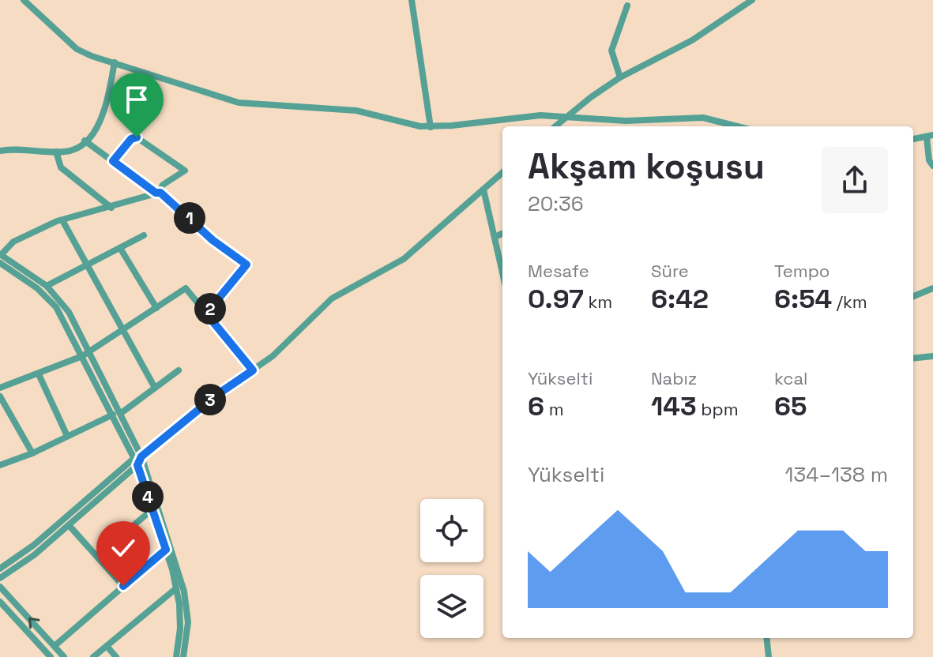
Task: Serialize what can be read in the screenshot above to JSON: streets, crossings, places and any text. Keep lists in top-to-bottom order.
{
  "page": {
    "heading": ["Akşam koşusu", "20:36"],
    "pins": [
      "1",
      "2",
      "3",
      "4"
    ],
    "stats": [
      ["Mesafe", "0.97 km"],
      ["Süre", "6:42"],
      ["Tempo", "6:54 /km"],
      ["Yükselti", "6 m"],
      ["Nabız", "143 bpm"],
      ["kcal", "65"]
    ],
    "chart": ["Yükselti", "134–138 m"]
  }
}
